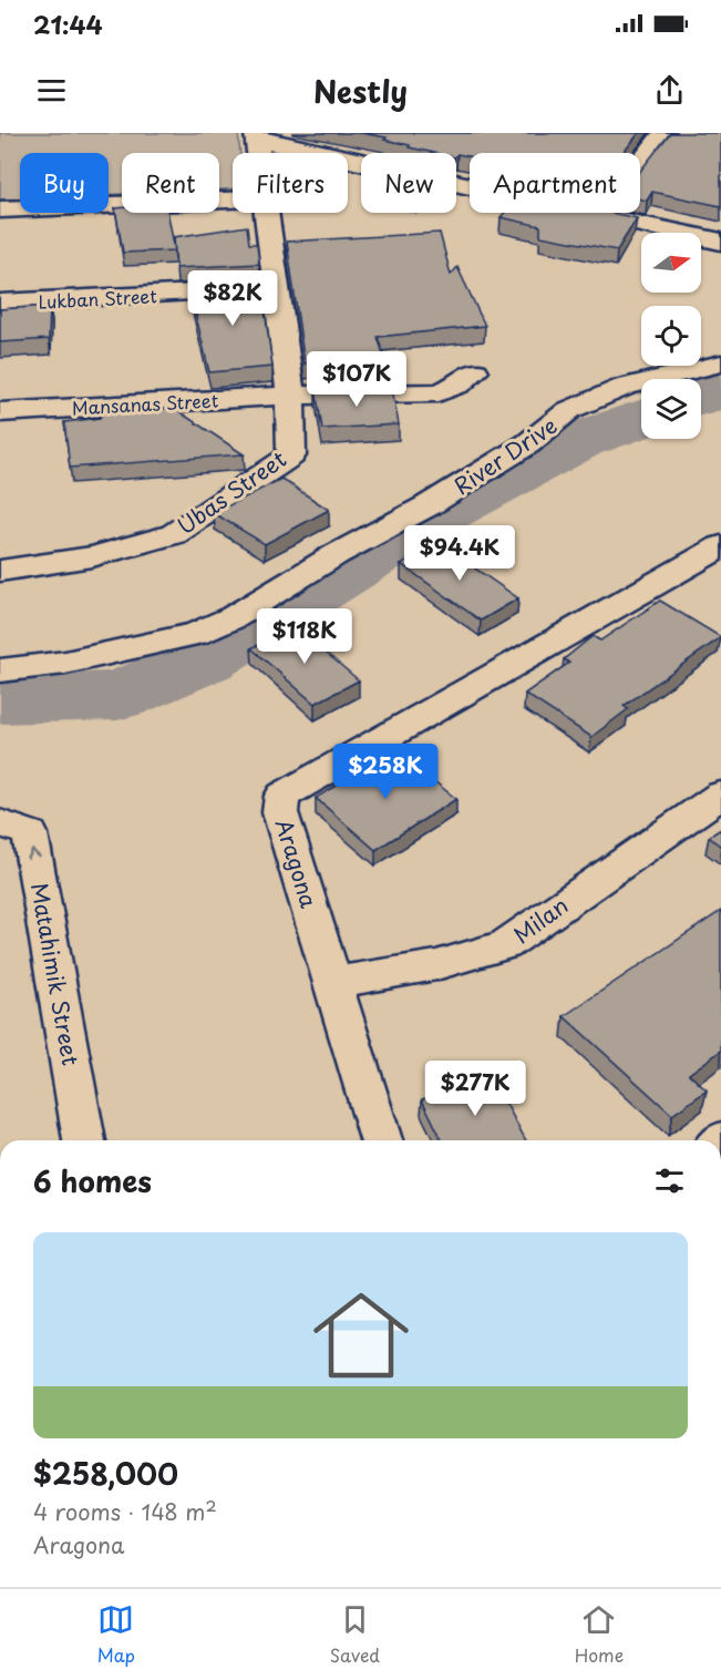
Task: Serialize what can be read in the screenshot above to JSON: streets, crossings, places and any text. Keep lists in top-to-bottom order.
{
  "streets": {
    "street": [
      "Lukban Street",
      "Mansanas Street",
      "River Drive",
      "Ubas Street",
      "Aragona",
      "Milan",
      "Matahimik Street"
    ]
  },
  "crossings": [
    ["Mansanas Street", "Ubas Street"],
    ["Aragona", "Milan"]
  ],
  "one_way": ["Matahimik Street"],
  "north": "right",
  "page": {
    "status": "21:44",
    "header": "Nestly",
    "chip": [
      "Buy",
      "Rent",
      "Filters",
      "New",
      "Apartment"
    ],
    "price": [
      "$82K",
      "$107K",
      "$94.4K",
      "$118K",
      "$258K",
      "$277K"
    ],
    "heading": "6 homes",
    "list": [
      {
        "name": "$258,000",
        "note": "4 rooms · 148 m² · Aragona"
      }
    ],
    "tabs": ["Map", "Saved", "Home"]
  }
}
